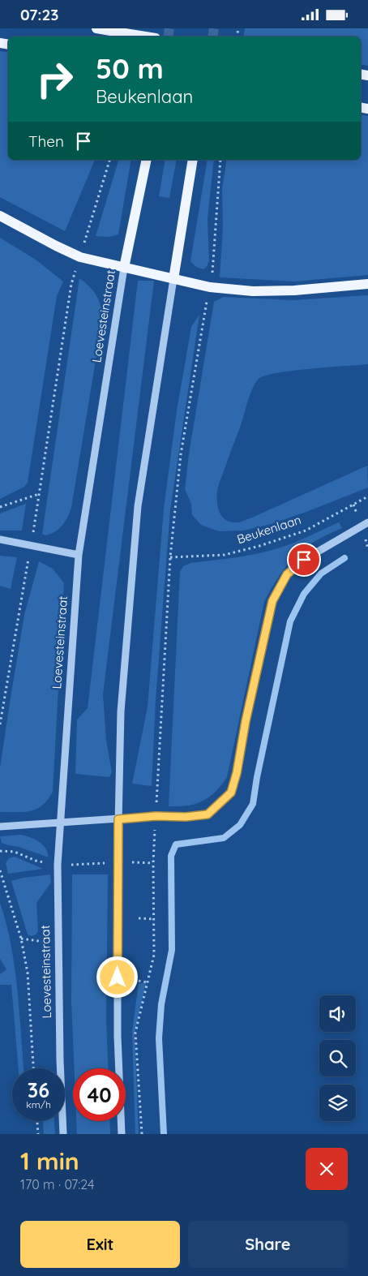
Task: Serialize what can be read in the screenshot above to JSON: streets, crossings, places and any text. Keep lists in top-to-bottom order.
{
  "streets": {
    "main road": ["Loevesteinstraat"],
    "path": ["Beukenlaan"]
  },
  "page": {
    "status": "07:23",
    "turn": ["50 m", "Beukenlaan"],
    "then": "Then",
    "speed": "36 km/h",
    "limit": "40",
    "heading": ["1 min", "170 m · 07:24"],
    "buttons": ["Exit", "Share"]
  }
}
